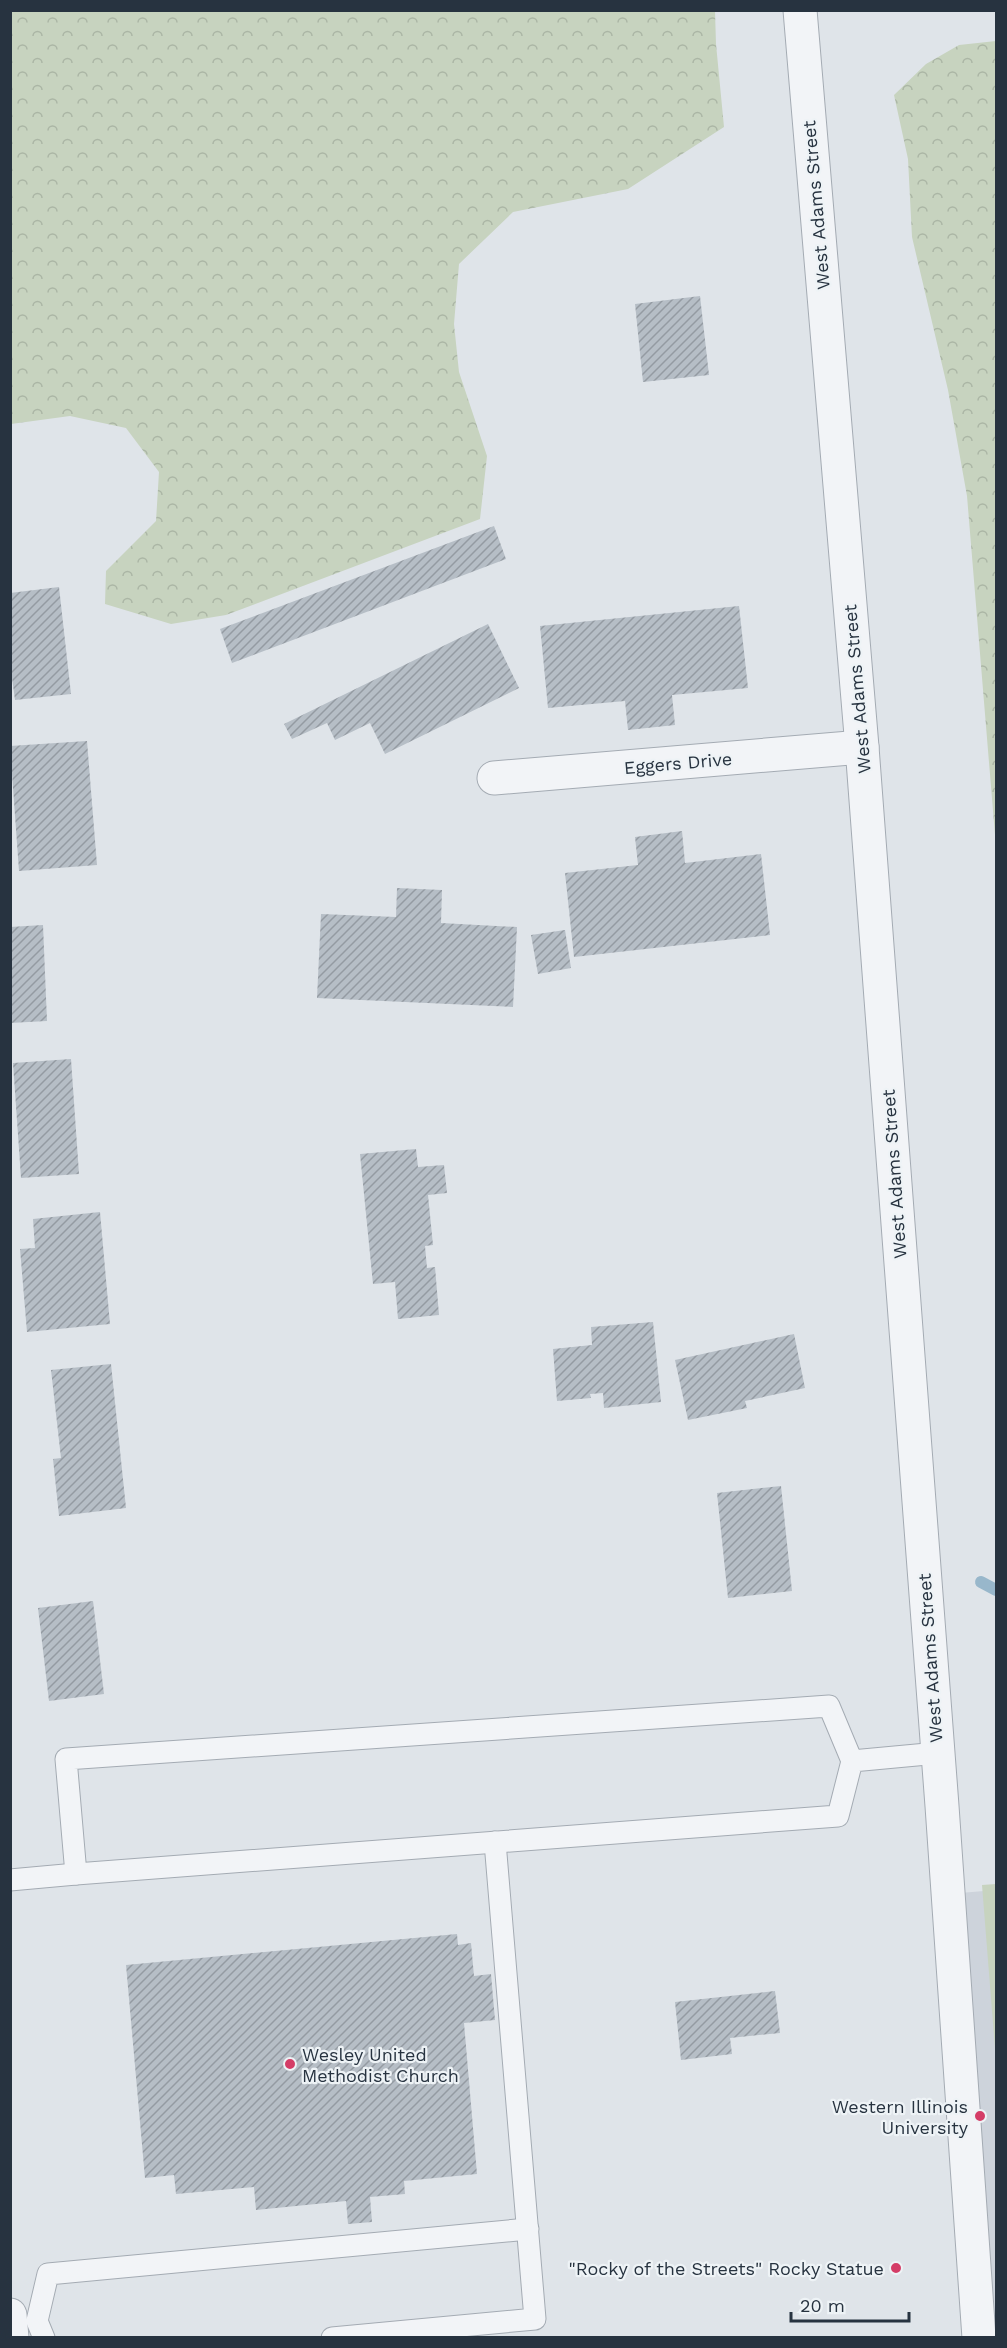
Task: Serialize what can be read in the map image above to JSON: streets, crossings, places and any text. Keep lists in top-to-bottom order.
{
  "streets": {
    "street": ["West Adams Street", "Eggers Drive"]
  },
  "crossings": [
    ["West Adams Street", "Eggers Drive"]
  ],
  "places": ["Wesley United Methodist Church", "Western Illinois University", "\"Rocky of the Streets\" Rocky Statue"],
  "scale_bar": "20 m"
}
